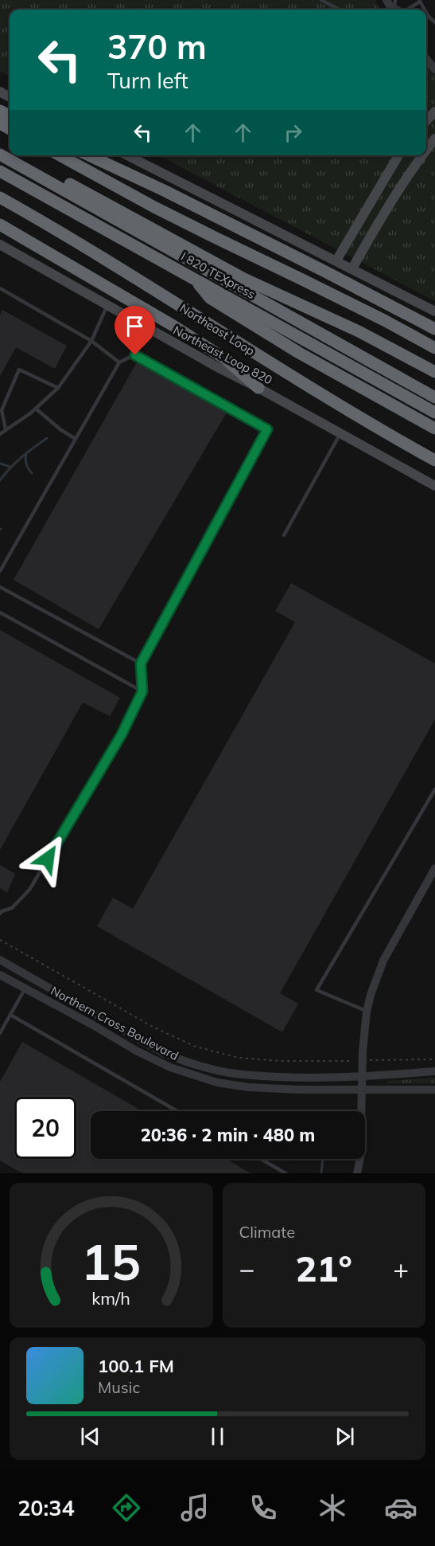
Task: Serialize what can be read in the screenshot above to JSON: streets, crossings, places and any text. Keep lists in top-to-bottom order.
{
  "streets": {
    "highway": ["I 820 TEXpress", "Northeast Loop"],
    "main road": ["Northeast Loop 820"],
    "street": ["Northern Cross Boulevard"]
  },
  "page": {
    "turn": ["370 m", "Turn left"],
    "limit": "20",
    "trip": "20:36 · 2 min · 480 m",
    "tile": "Climate",
    "heat": ["−", "21°", "+"],
    "song": ["100.1 FM", "Music"],
    "tabs": "20:34",
    "gauge": ["15", "km/h"]
  }
}
